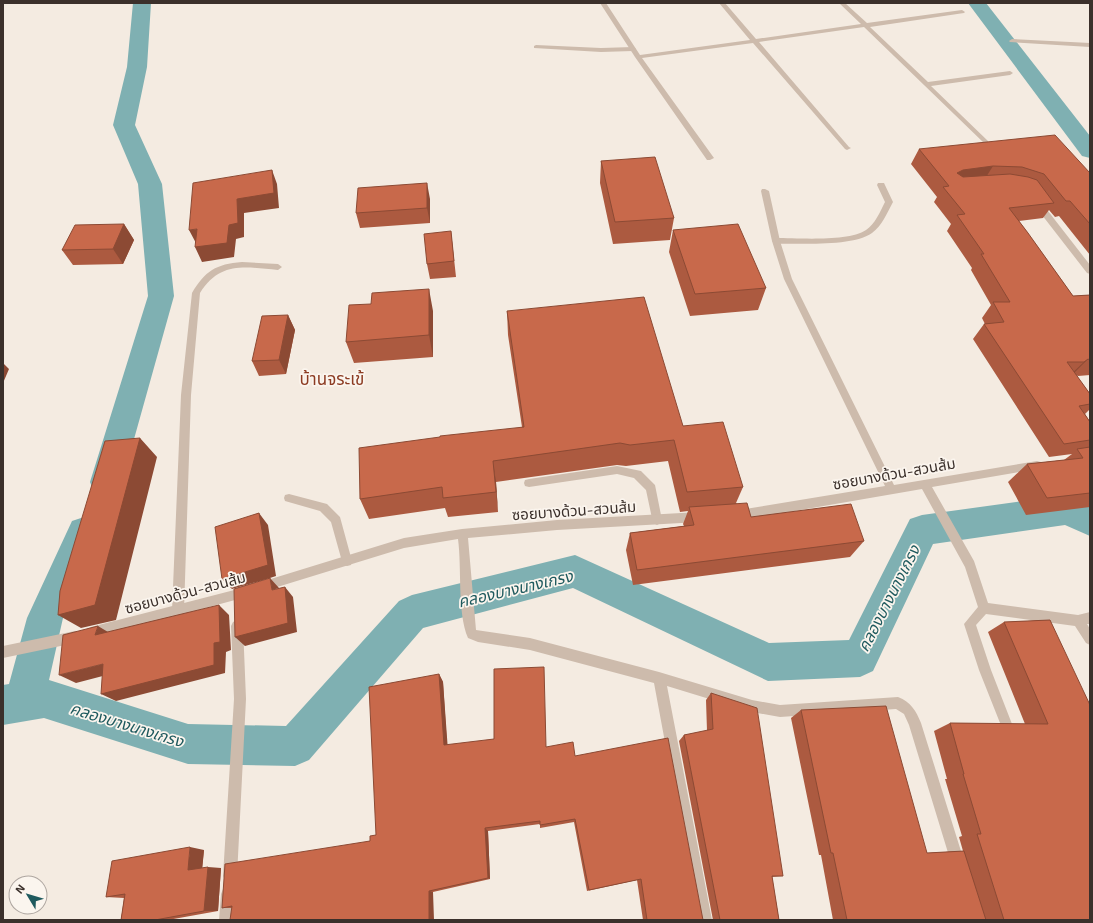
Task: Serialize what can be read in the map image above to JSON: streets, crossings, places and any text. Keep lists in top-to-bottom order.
{
  "streets": {
    "street": ["ซอยบางด้วน-สวนส้ม"]
  },
  "districts": ["บ้านจระเข้"],
  "water": ["คลองบางนางเกรง"],
  "north": "top left"
}
